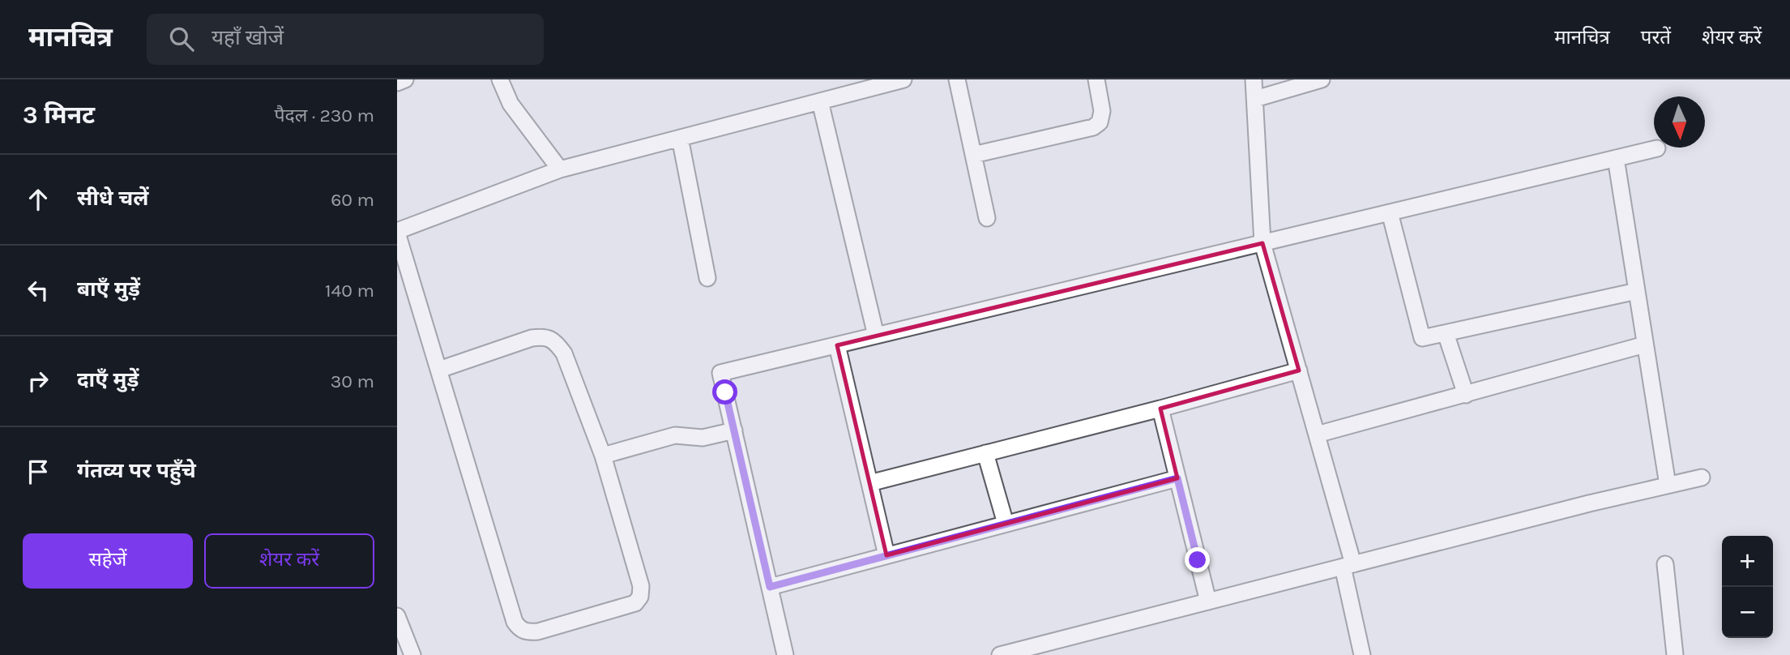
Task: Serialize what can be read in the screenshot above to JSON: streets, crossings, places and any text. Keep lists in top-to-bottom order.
{
  "north": "bottom",
  "page": {
    "header": "मानचित्र",
    "search": "यहाँ खोजें",
    "nav": ["मानचित्र", "परतें", "शेयर करें"],
    "heading": ["3 मिनट", "पैदल · 230 m"],
    "list": [
      ["सीधे चलें", "60 m"],
      ["बाएँ मुड़ें", "140 m"],
      ["दाएँ मुड़ें", "30 m"],
      "गंतव्य पर पहुँचे"
    ],
    "buttons": ["सहेजें", "शेयर करें"],
    "map_buttons": ["+", "−"]
  }
}
